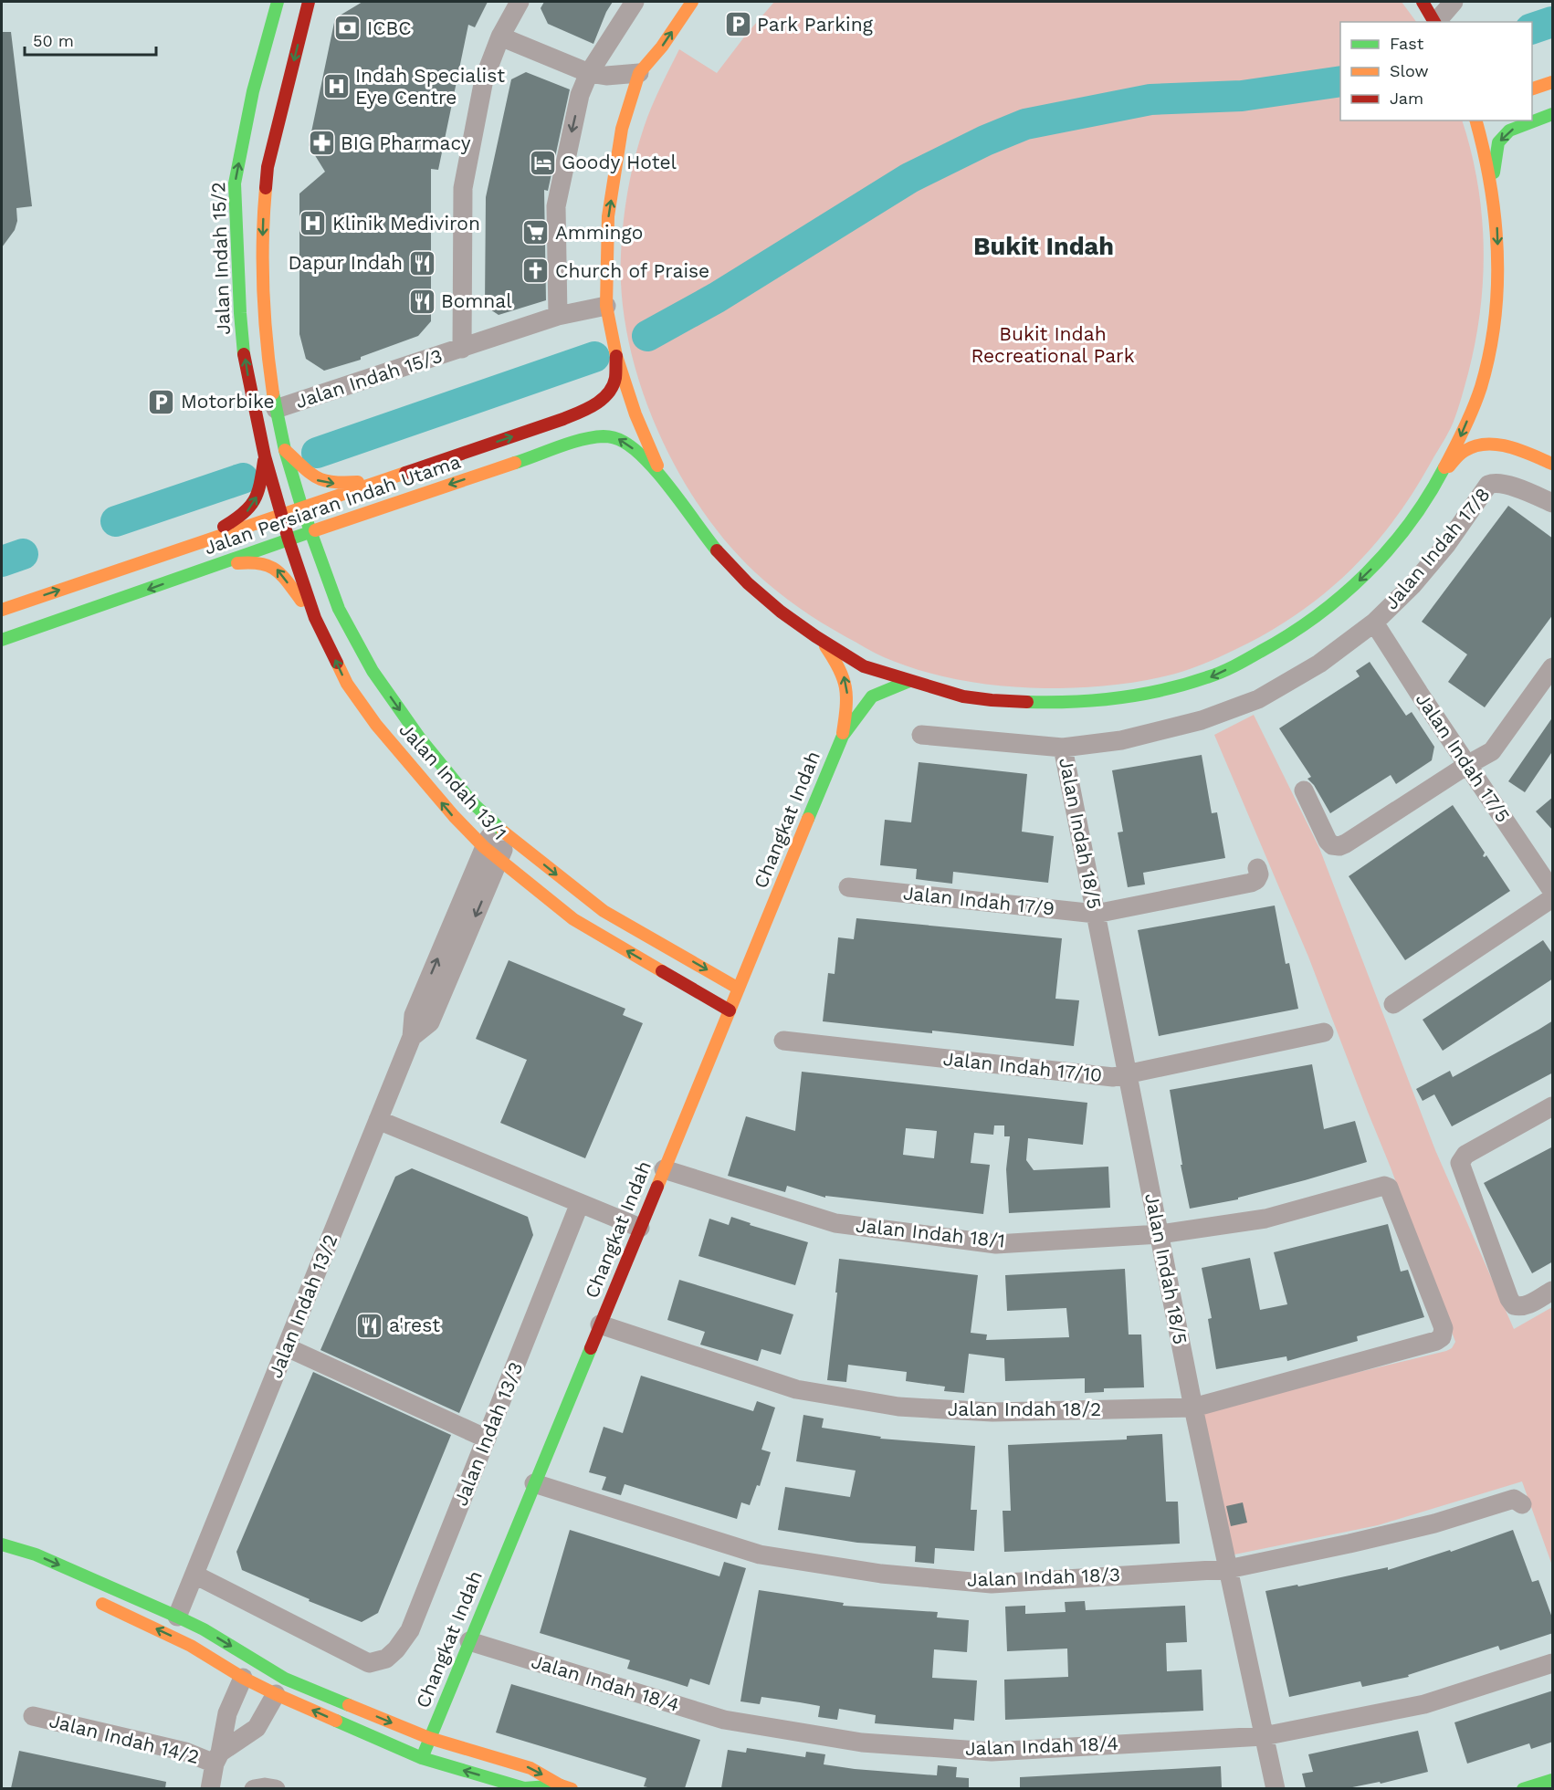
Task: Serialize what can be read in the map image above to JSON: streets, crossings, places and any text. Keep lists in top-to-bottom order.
{
  "streets": {
    "street": [
      "Jalan Indah 15/2",
      "Jalan Indah 15/3",
      "Jalan Persiaran Indah Utama",
      "Jalan Indah 17/8",
      "Jalan Indah 17/5",
      "Jalan Indah 13/1",
      "Changkat Indah",
      "Jalan Indah 18/5",
      "Jalan Indah 17/9",
      "Jalan Indah 17/10",
      "Jalan Indah 18/1",
      "Jalan Indah 13/2",
      "Jalan Indah 18/2",
      "Jalan Indah 13/3",
      "Jalan Indah 18/3",
      "Jalan Indah 18/4",
      "Jalan Indah 14/2"
    ]
  },
  "crossings": [
    ["Jalan Indah 15/2", "Jalan Indah 15/3"],
    ["Jalan Indah 15/2", "Jalan Persiaran Indah Utama"],
    ["Jalan Indah 15/2", "Jalan Indah 13/1"],
    ["Jalan Indah 15/3", "Jalan Persiaran Indah Utama"],
    ["Jalan Persiaran Indah Utama", "Jalan Indah 13/1"],
    ["Jalan Persiaran Indah Utama", "Changkat Indah"],
    ["Jalan Indah 17/8", "Jalan Indah 17/5"],
    ["Jalan Indah 17/8", "Jalan Indah 18/5"],
    ["Jalan Indah 13/1", "Changkat Indah"],
    ["Jalan Indah 13/1", "Jalan Indah 13/2"],
    ["Changkat Indah", "Jalan Indah 18/1"],
    ["Changkat Indah", "Jalan Indah 13/2"],
    ["Changkat Indah", "Jalan Indah 18/2"],
    ["Changkat Indah", "Jalan Indah 18/3"],
    ["Changkat Indah", "Jalan Indah 18/4"],
    ["Jalan Indah 18/5", "Jalan Indah 17/9"],
    ["Jalan Indah 18/5", "Jalan Indah 17/10"],
    ["Jalan Indah 18/5", "Jalan Indah 18/1"],
    ["Jalan Indah 18/5", "Jalan Indah 18/2"],
    ["Jalan Indah 18/5", "Jalan Indah 18/3"],
    ["Jalan Indah 18/5", "Jalan Indah 18/4"],
    ["Jalan Indah 18/1", "Jalan Indah 18/2"],
    ["Jalan Indah 13/2", "Jalan Indah 13/3"]
  ],
  "districts": ["Bukit Indah"],
  "parks": ["Bukit Indah Recreational Park"],
  "places": {
    "parking": ["Park Parking", "Motorbike"],
    "bank": ["ICBC"],
    "hospital": ["Indah Specialist Eye Centre", "Klinik Mediviron"],
    "pharmacy": ["BIG Pharmacy"],
    "hotel": ["Goody Hotel"],
    "supermarket": ["Ammingo"],
    "restaurant": ["Dapur Indah", "Bomnal", "a'rest"],
    "church": ["Church of Praise"]
  },
  "legend": ["Fast", "Slow", "Jam"],
  "scale_bar": "50 m"
}
